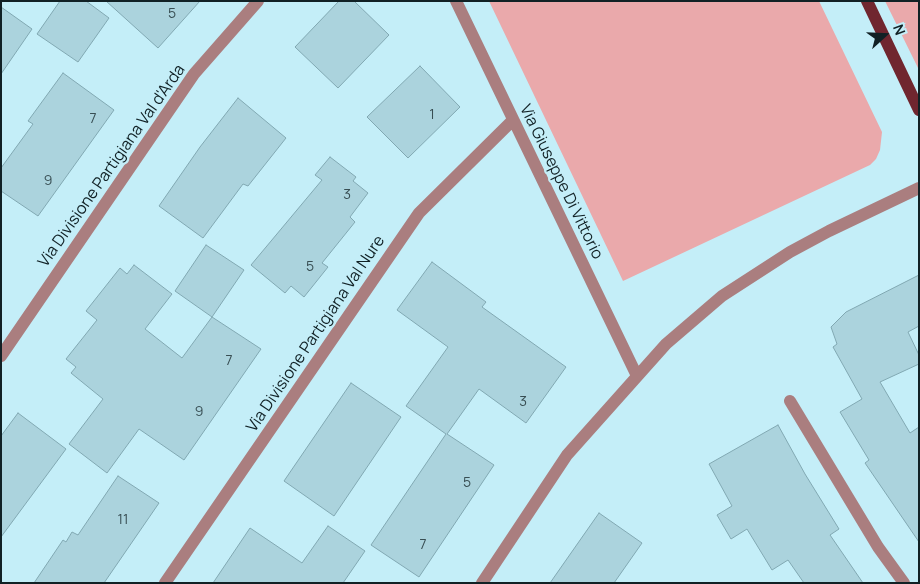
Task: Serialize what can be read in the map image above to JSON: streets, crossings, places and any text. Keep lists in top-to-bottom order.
{
  "streets": {
    "street": ["Via Divisione Partigiana Val d'Arda", "Via Giuseppe Di Vittorio", "Via Divisione Partigiana Val Nure"]
  },
  "crossings": [
    ["Via Giuseppe Di Vittorio", "Via Divisione Partigiana Val Nure"]
  ],
  "house_numbers": [
    "5",
    "1",
    "7",
    "9",
    "3",
    "5",
    "7",
    "3",
    "9",
    "5",
    "11",
    "7"
  ],
  "north": "right"
}
